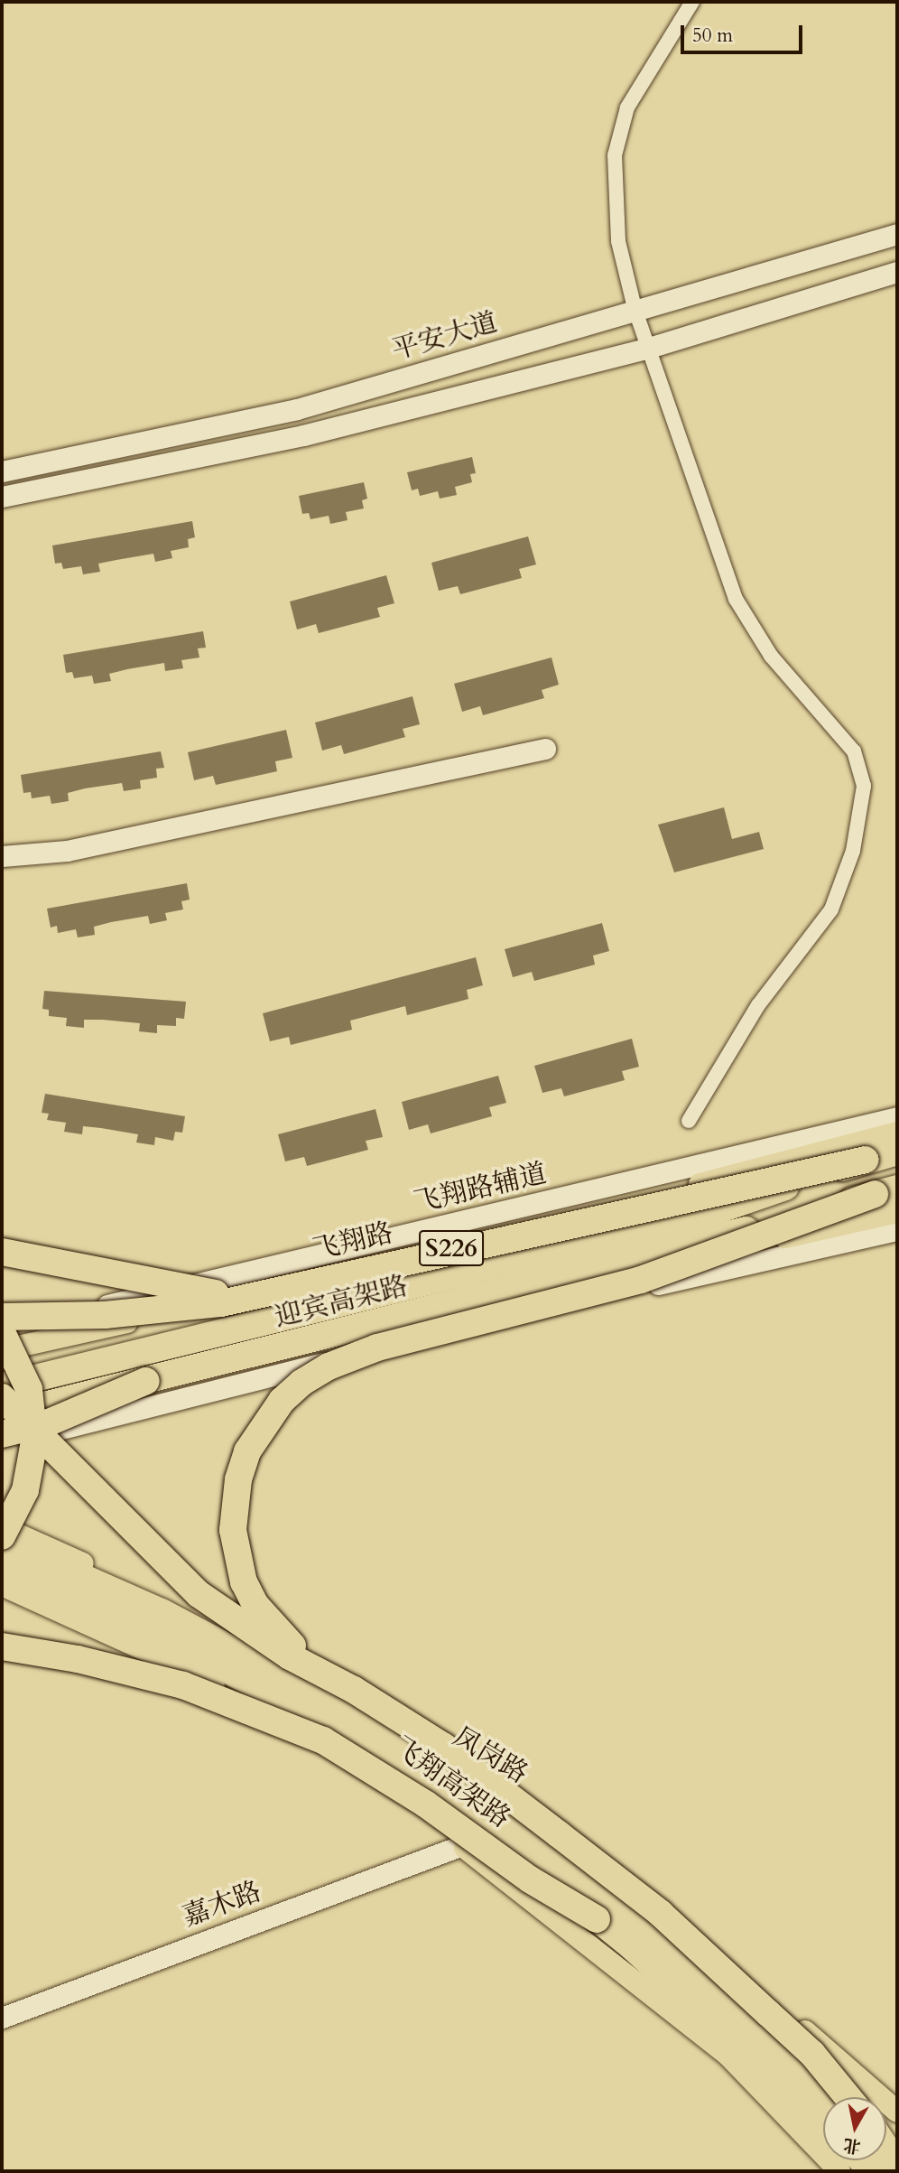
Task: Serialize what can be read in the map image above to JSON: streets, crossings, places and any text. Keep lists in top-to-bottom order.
{
  "streets": {
    "highway": ["迎宾高架路", "飞翔高架路"],
    "main road": ["飞翔路", "S226", "凤岗路"],
    "street": ["平安大道", "飞翔路辅道", "嘉木路"]
  },
  "scale_bar": "50 m",
  "north": "bottom"
}
